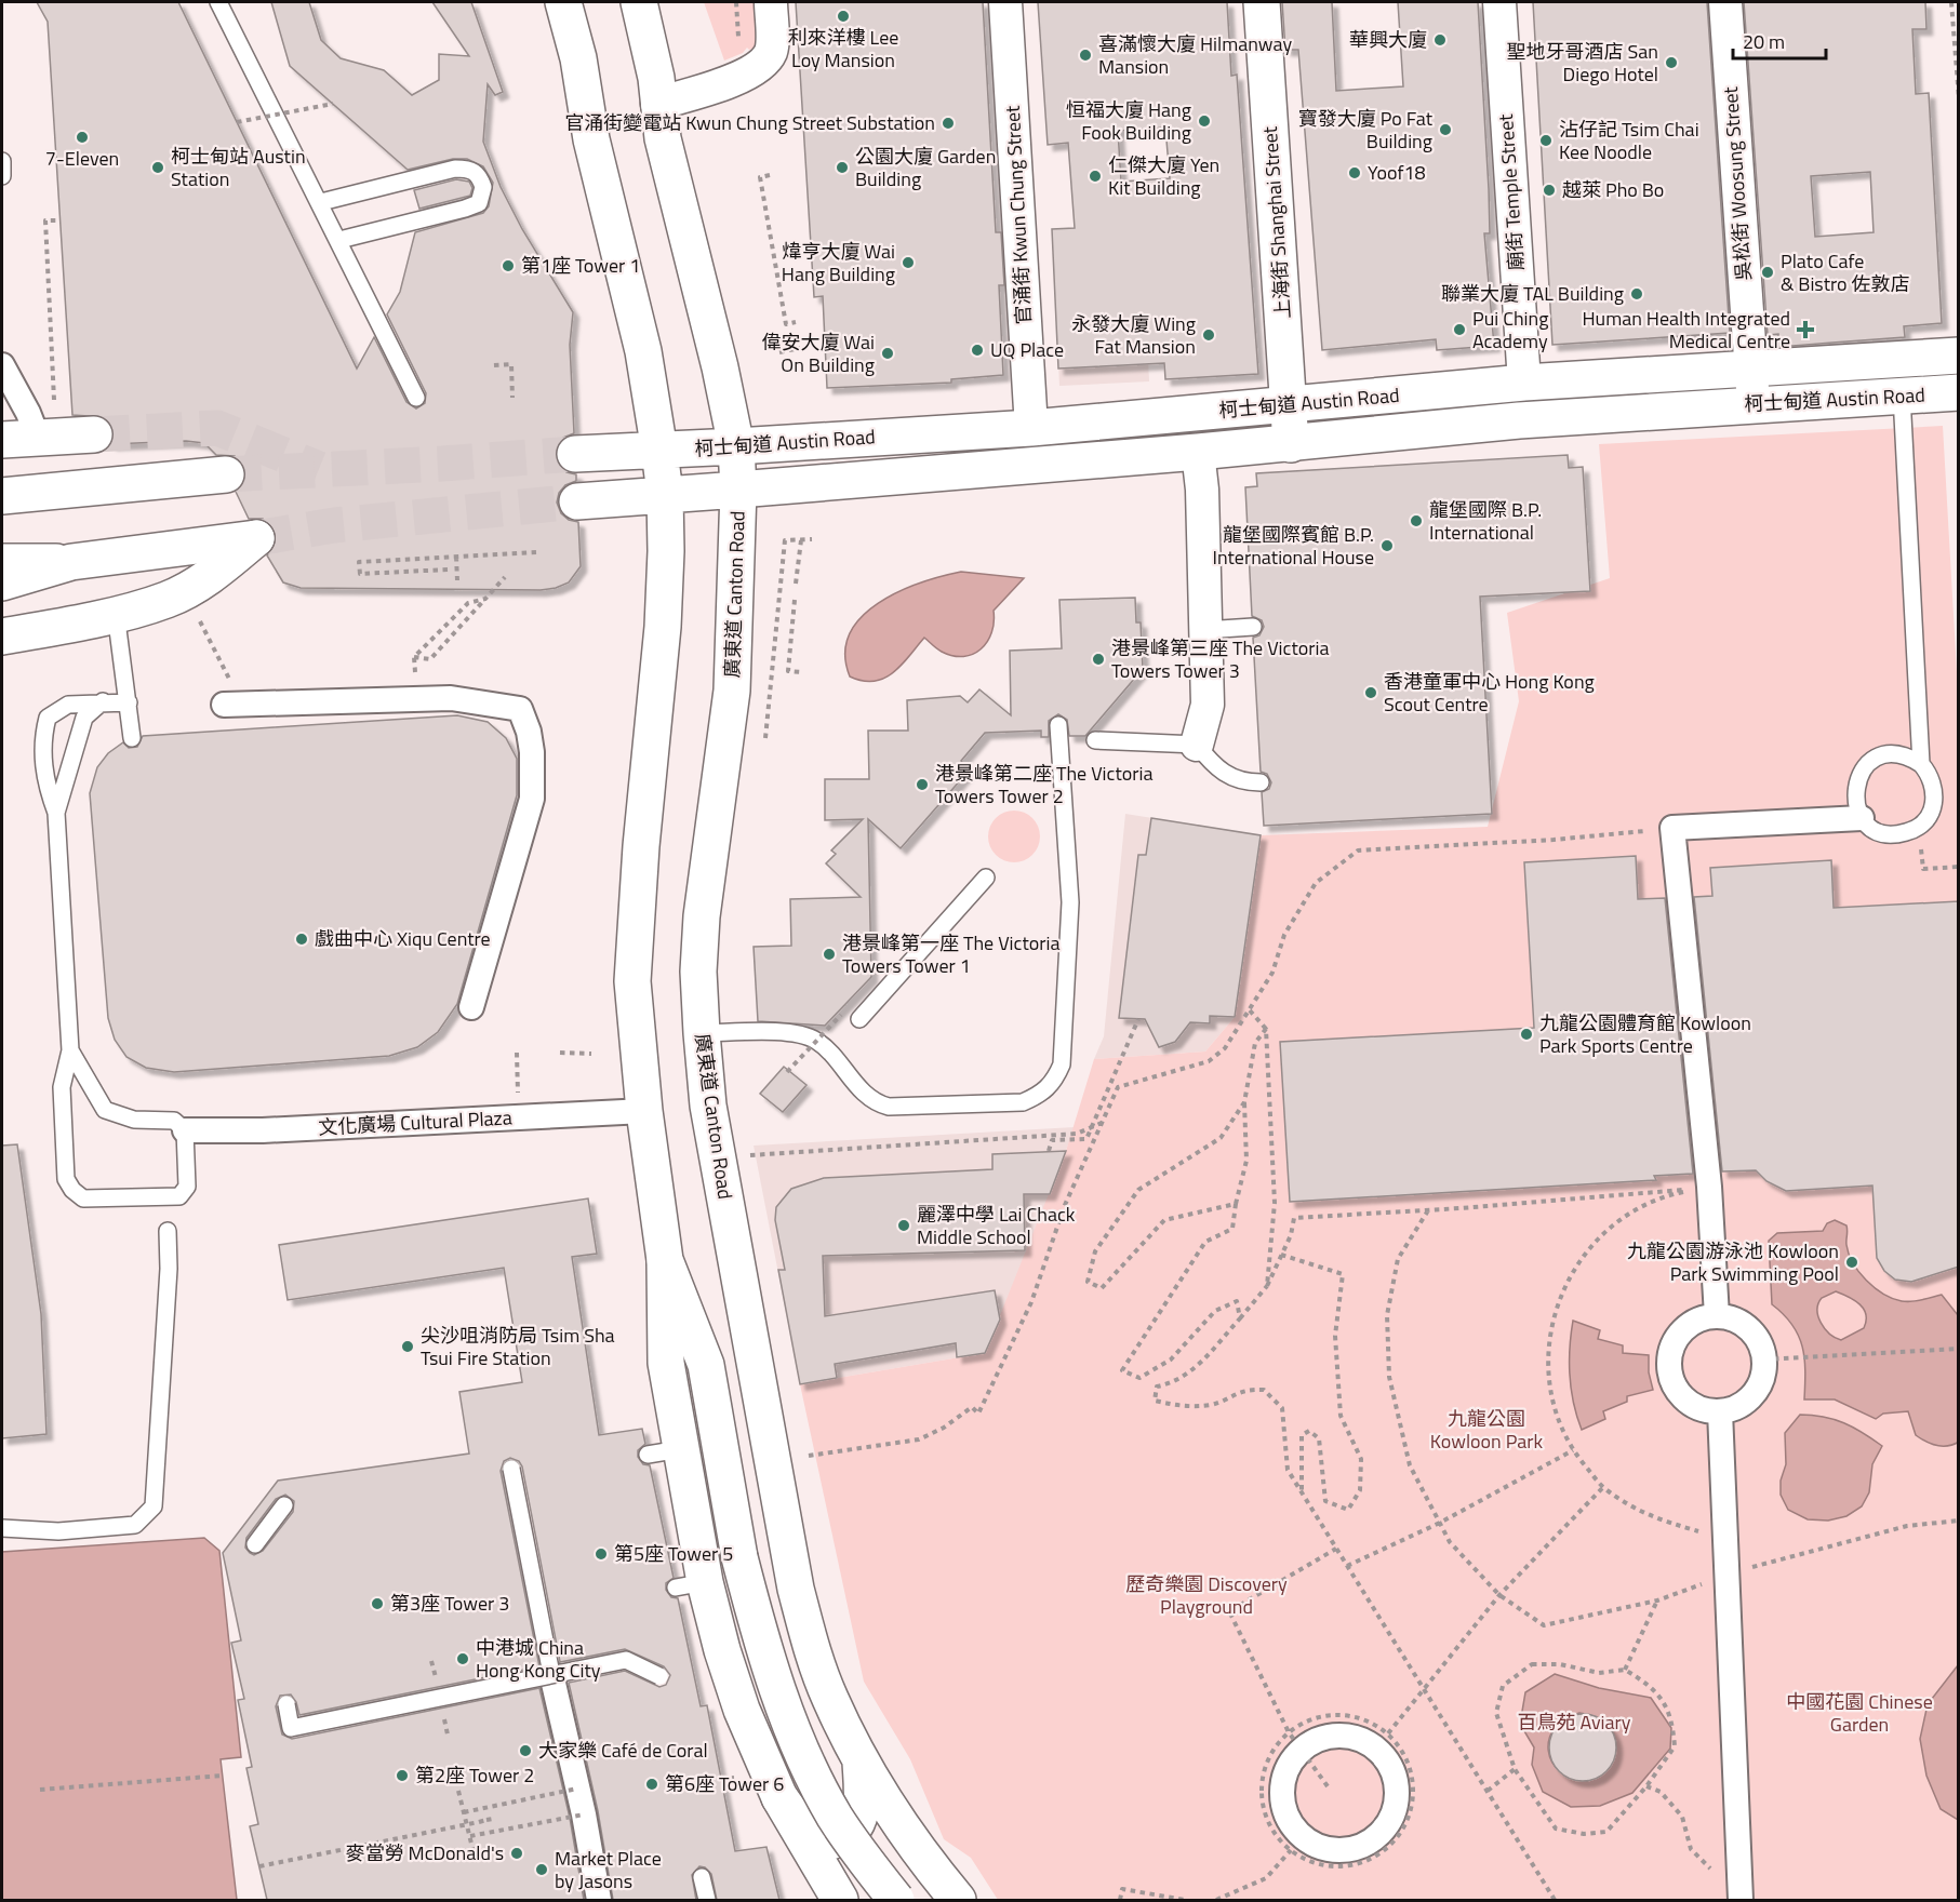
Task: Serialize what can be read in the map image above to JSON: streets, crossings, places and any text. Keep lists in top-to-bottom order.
{
  "streets": {
    "main road": ["上海街 Shanghai Street", "柯士甸道 Austin Road", "廣東道 Canton Road"],
    "street": [
      "吳松街 Woosung Street",
      "廟街 Temple Street",
      "官涌街 Kwun Chung Street",
      "文化廣場 Cultural Plaza"
    ]
  },
  "crossings": [
    ["吳松街 Woosung Street", "柯士甸道 Austin Road"],
    ["廟街 Temple Street", "柯士甸道 Austin Road"],
    ["官涌街 Kwun Chung Street", "柯士甸道 Austin Road"],
    ["上海街 Shanghai Street", "柯士甸道 Austin Road"],
    ["柯士甸道 Austin Road", "廣東道 Canton Road"]
  ],
  "parks": [
    "九龍公園 Kowloon Park",
    "歷奇樂園 Discovery Playground",
    "中國花園 Chinese Garden",
    "百鳥苑 Aviary"
  ],
  "places": {
    "other": [
      "利來洋樓 Lee Loy Mansion",
      "華興大廈",
      "喜滿懷大廈 Hilmanway Mansion",
      "聖地牙哥酒店 San Diego Hotel",
      "恒福大廈 Hang Fook Building",
      "官涌街變電站 Kwun Chung Street Substation",
      "寶發大廈 Po Fat Building",
      "7-Eleven",
      "沾仔記 Tsim Chai Kee Noodle",
      "柯士甸站 Austin Station",
      "公園大廈 Garden Building",
      "Yoof18",
      "仁傑大廈 Yen Kit Building",
      "越萊 Pho Bo",
      "煒亨大廈 Wai Hang Building",
      "第1座 Tower 1",
      "Plato Cafe & Bistro 佐敦店",
      "聯業大廈 TAL Building",
      "Pui Ching Academy",
      "永發大廈 Wing Fat Mansion",
      "UQ Place",
      "偉安大廈 Wai On Building",
      "龍堡國際 B.P. International",
      "龍堡國際賓館 B.P. International House",
      "港景峰第三座 The Victoria Towers Tower 3",
      "香港童軍中心 Hong Kong Scout Centre",
      "港景峰第二座 The Victoria Towers Tower 2",
      "戲曲中心 Xiqu Centre",
      "港景峰第一座 The Victoria Towers Tower 1",
      "九龍公園體育館 Kowloon Park Sports Centre",
      "麗澤中學 Lai Chack Middle School",
      "九龍公園游泳池 Kowloon Park Swimming Pool",
      "尖沙咀消防局 Tsim Sha Tsui Fire Station",
      "第5座 Tower 5",
      "第3座 Tower 3",
      "中港城 China Hong Kong City",
      "大家樂 Café de Coral",
      "第2座 Tower 2",
      "第6座 Tower 6",
      "麥當勞 McDonald's",
      "Market Place by Jasons"
    ],
    "health": ["Human Health Integrated Medical Centre"]
  },
  "scale_bar": "20 m"
}
